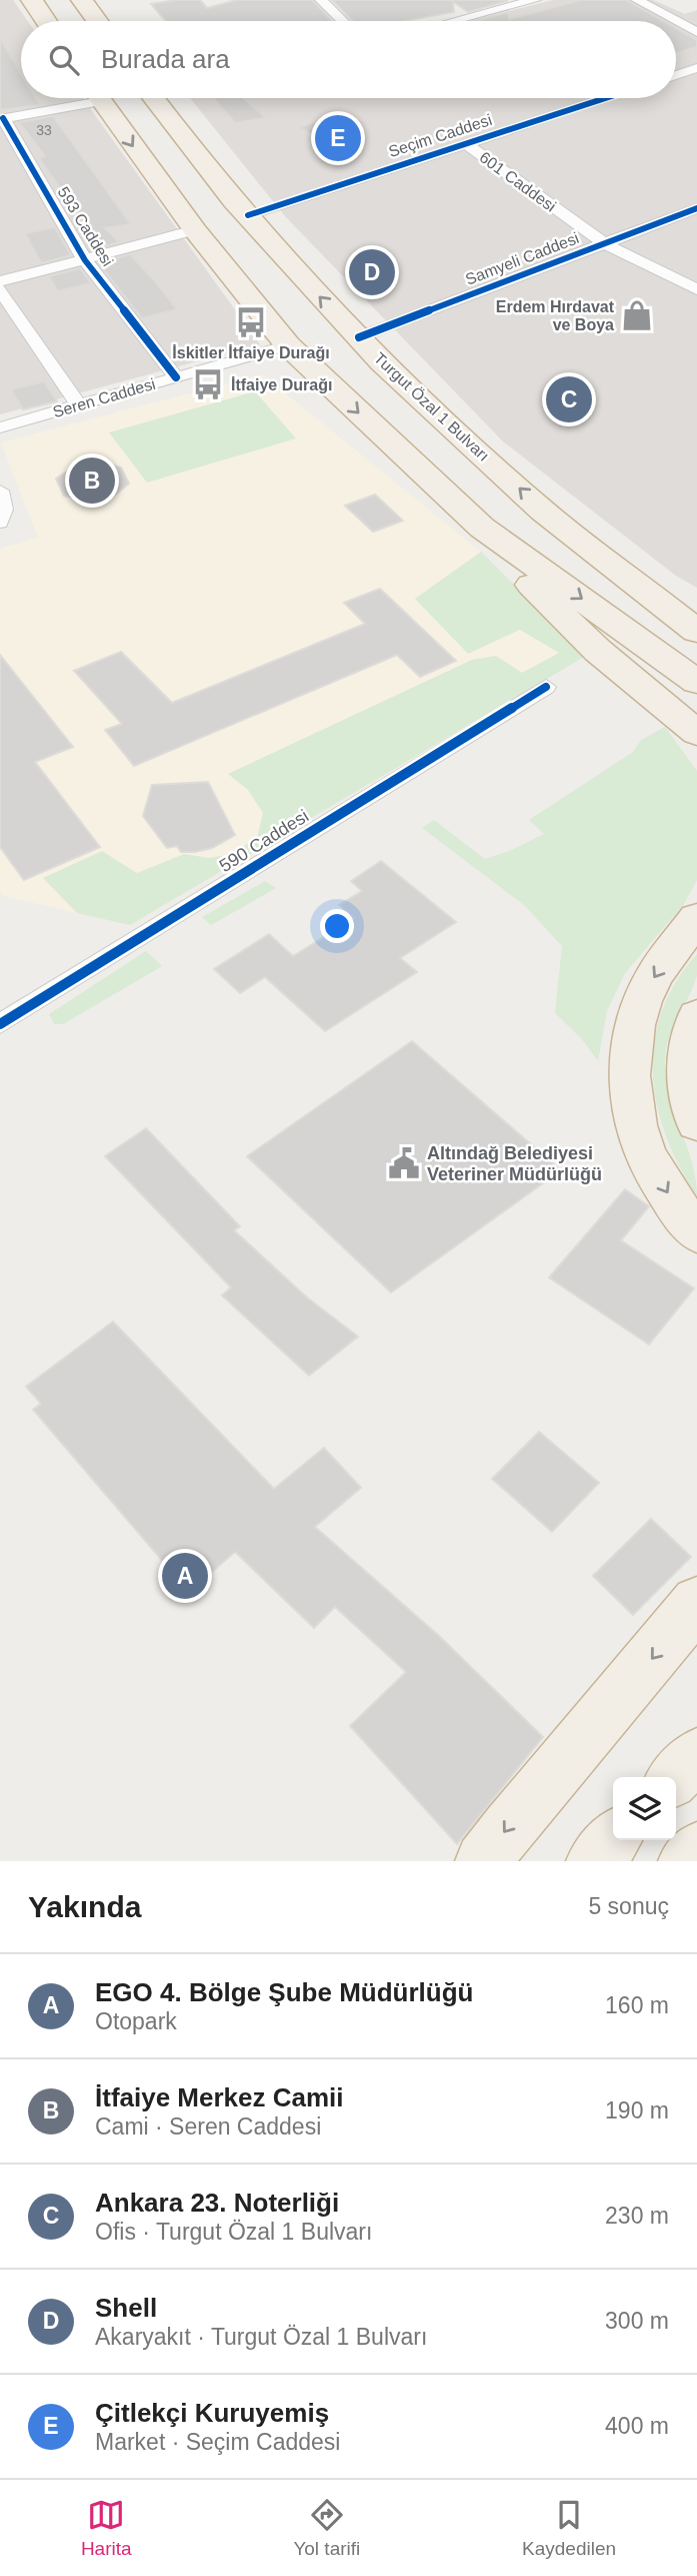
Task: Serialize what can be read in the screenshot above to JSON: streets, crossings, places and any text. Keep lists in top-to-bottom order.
{
  "streets": {
    "highway": ["Turgut Özal 1 Bulvarı"],
    "street": [
      "Seçim Caddesi",
      "601 Caddesi",
      "593 Caddesi",
      "Samyeli Caddesi",
      "Seren Caddesi",
      "590 Caddesi"
    ]
  },
  "crossings": [
    ["Seçim Caddesi", "601 Caddesi"],
    ["Seçim Caddesi", "Turgut Özal 1 Bulvarı"],
    ["601 Caddesi", "Samyeli Caddesi"],
    ["593 Caddesi", "Seren Caddesi"],
    ["Samyeli Caddesi", "Turgut Özal 1 Bulvarı"]
  ],
  "places": {
    "shop": ["Erdem Hırdavat ve Boya"],
    "bus stop": ["İskitler İtfaiye Durağı", "İtfaiye Durağı"],
    "public building": ["Altındağ Belediyesi Veteriner Müdürlüğü"]
  },
  "house_numbers": ["33"],
  "page": {
    "search": "Burada ara",
    "pins": [
      "E",
      "D",
      "C",
      "B",
      "A"
    ],
    "heading": ["Yakında", "5 sonuç"],
    "list": [
      {
        "mark": "A",
        "name": "EGO 4. Bölge Şube Müdürlüğü",
        "note": "Otopark",
        "value": "160 m"
      },
      {
        "mark": "B",
        "name": "İtfaiye Merkez Camii",
        "note": "Cami · Seren Caddesi",
        "value": "190 m"
      },
      {
        "mark": "C",
        "name": "Ankara 23. Noterliği",
        "note": "Ofis · Turgut Özal 1 Bulvarı",
        "value": "230 m"
      },
      {
        "mark": "D",
        "name": "Shell",
        "note": "Akaryakıt · Turgut Özal 1 Bulvarı",
        "value": "300 m"
      },
      {
        "mark": "E",
        "name": "Çitlekçi Kuruyemiş",
        "note": "Market · Seçim Caddesi",
        "value": "400 m"
      }
    ],
    "nav": ["Harita", "Yol tarifi", "Kaydedilen"]
  }
}
